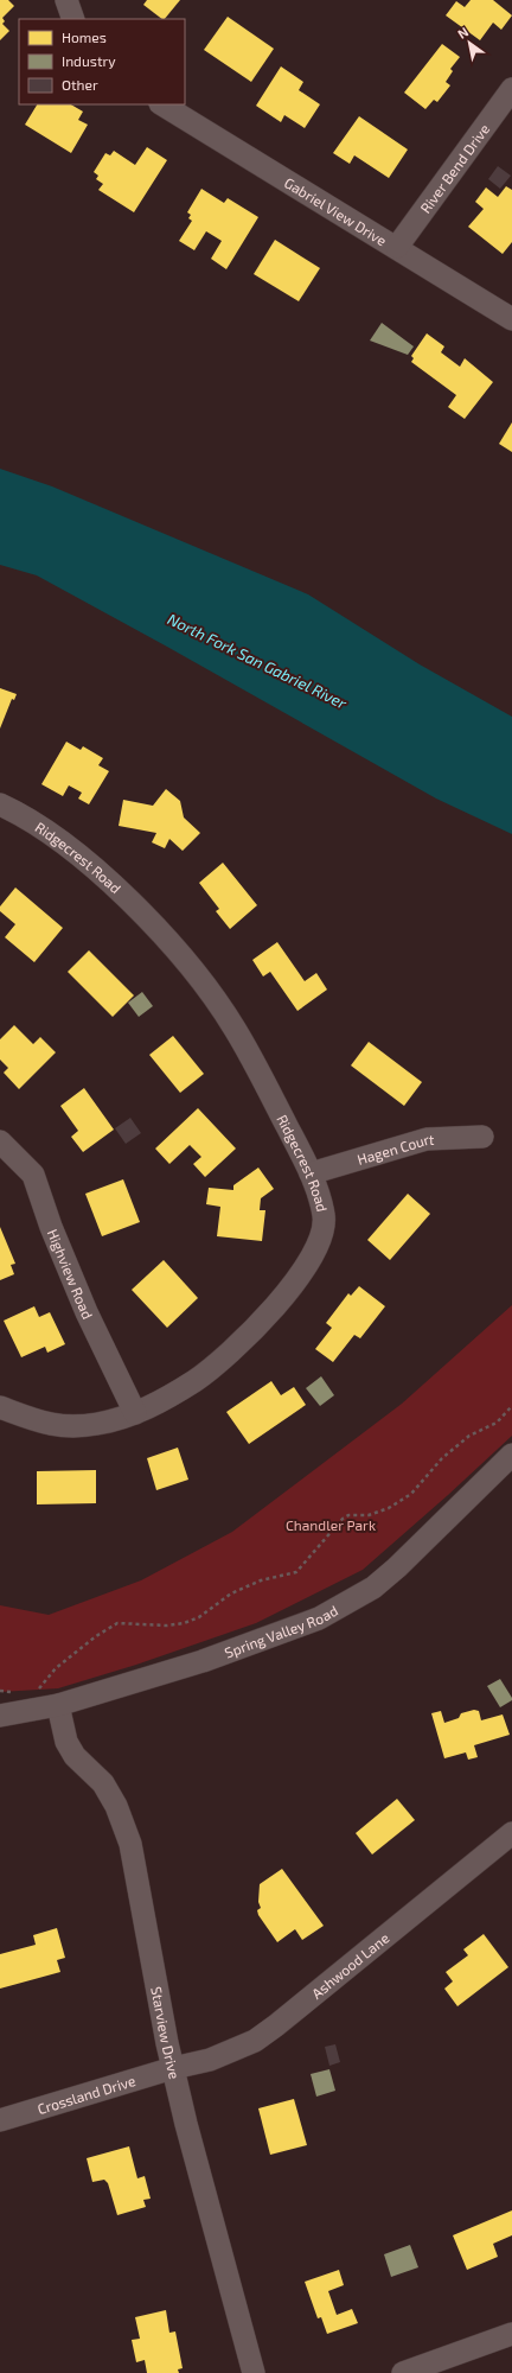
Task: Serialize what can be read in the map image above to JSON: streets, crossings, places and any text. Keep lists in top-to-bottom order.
{
  "streets": {
    "street": [
      "River Bend Drive",
      "Gabriel View Drive",
      "Ridgecrest Road",
      "Hagen Court",
      "Highview Road",
      "Spring Valley Road",
      "Ashwood Lane",
      "Starview Drive",
      "Crossland Drive"
    ]
  },
  "crossings": [
    ["River Bend Drive", "Gabriel View Drive"],
    ["Ridgecrest Road", "Hagen Court"],
    ["Ridgecrest Road", "Highview Road"],
    ["Spring Valley Road", "Starview Drive"],
    ["Ashwood Lane", "Starview Drive"],
    ["Ashwood Lane", "Crossland Drive"],
    ["Starview Drive", "Crossland Drive"]
  ],
  "water": ["North Fork San Gabriel River"],
  "parks": ["Chandler Park"],
  "legend": ["Homes", "Industry", "Other"],
  "north": "top left"
}
